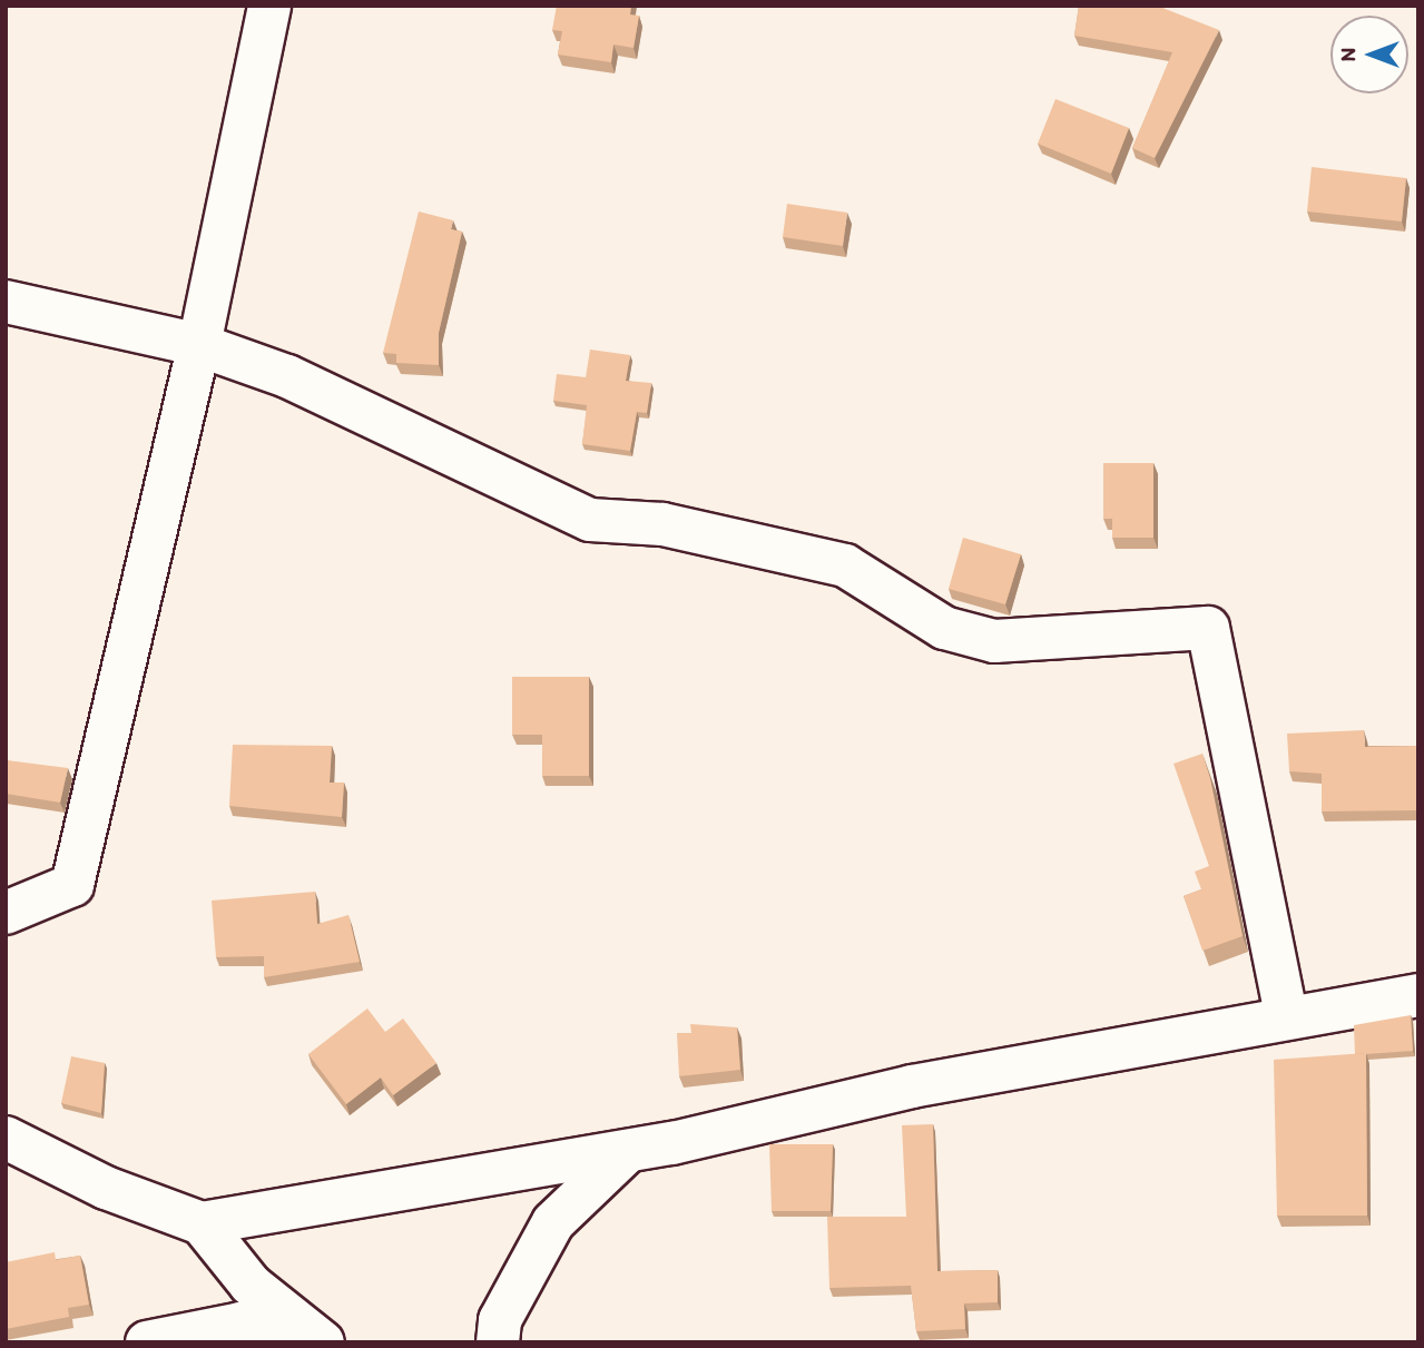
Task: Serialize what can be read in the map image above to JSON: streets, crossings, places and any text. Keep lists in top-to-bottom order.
{
  "north": "left"
}
